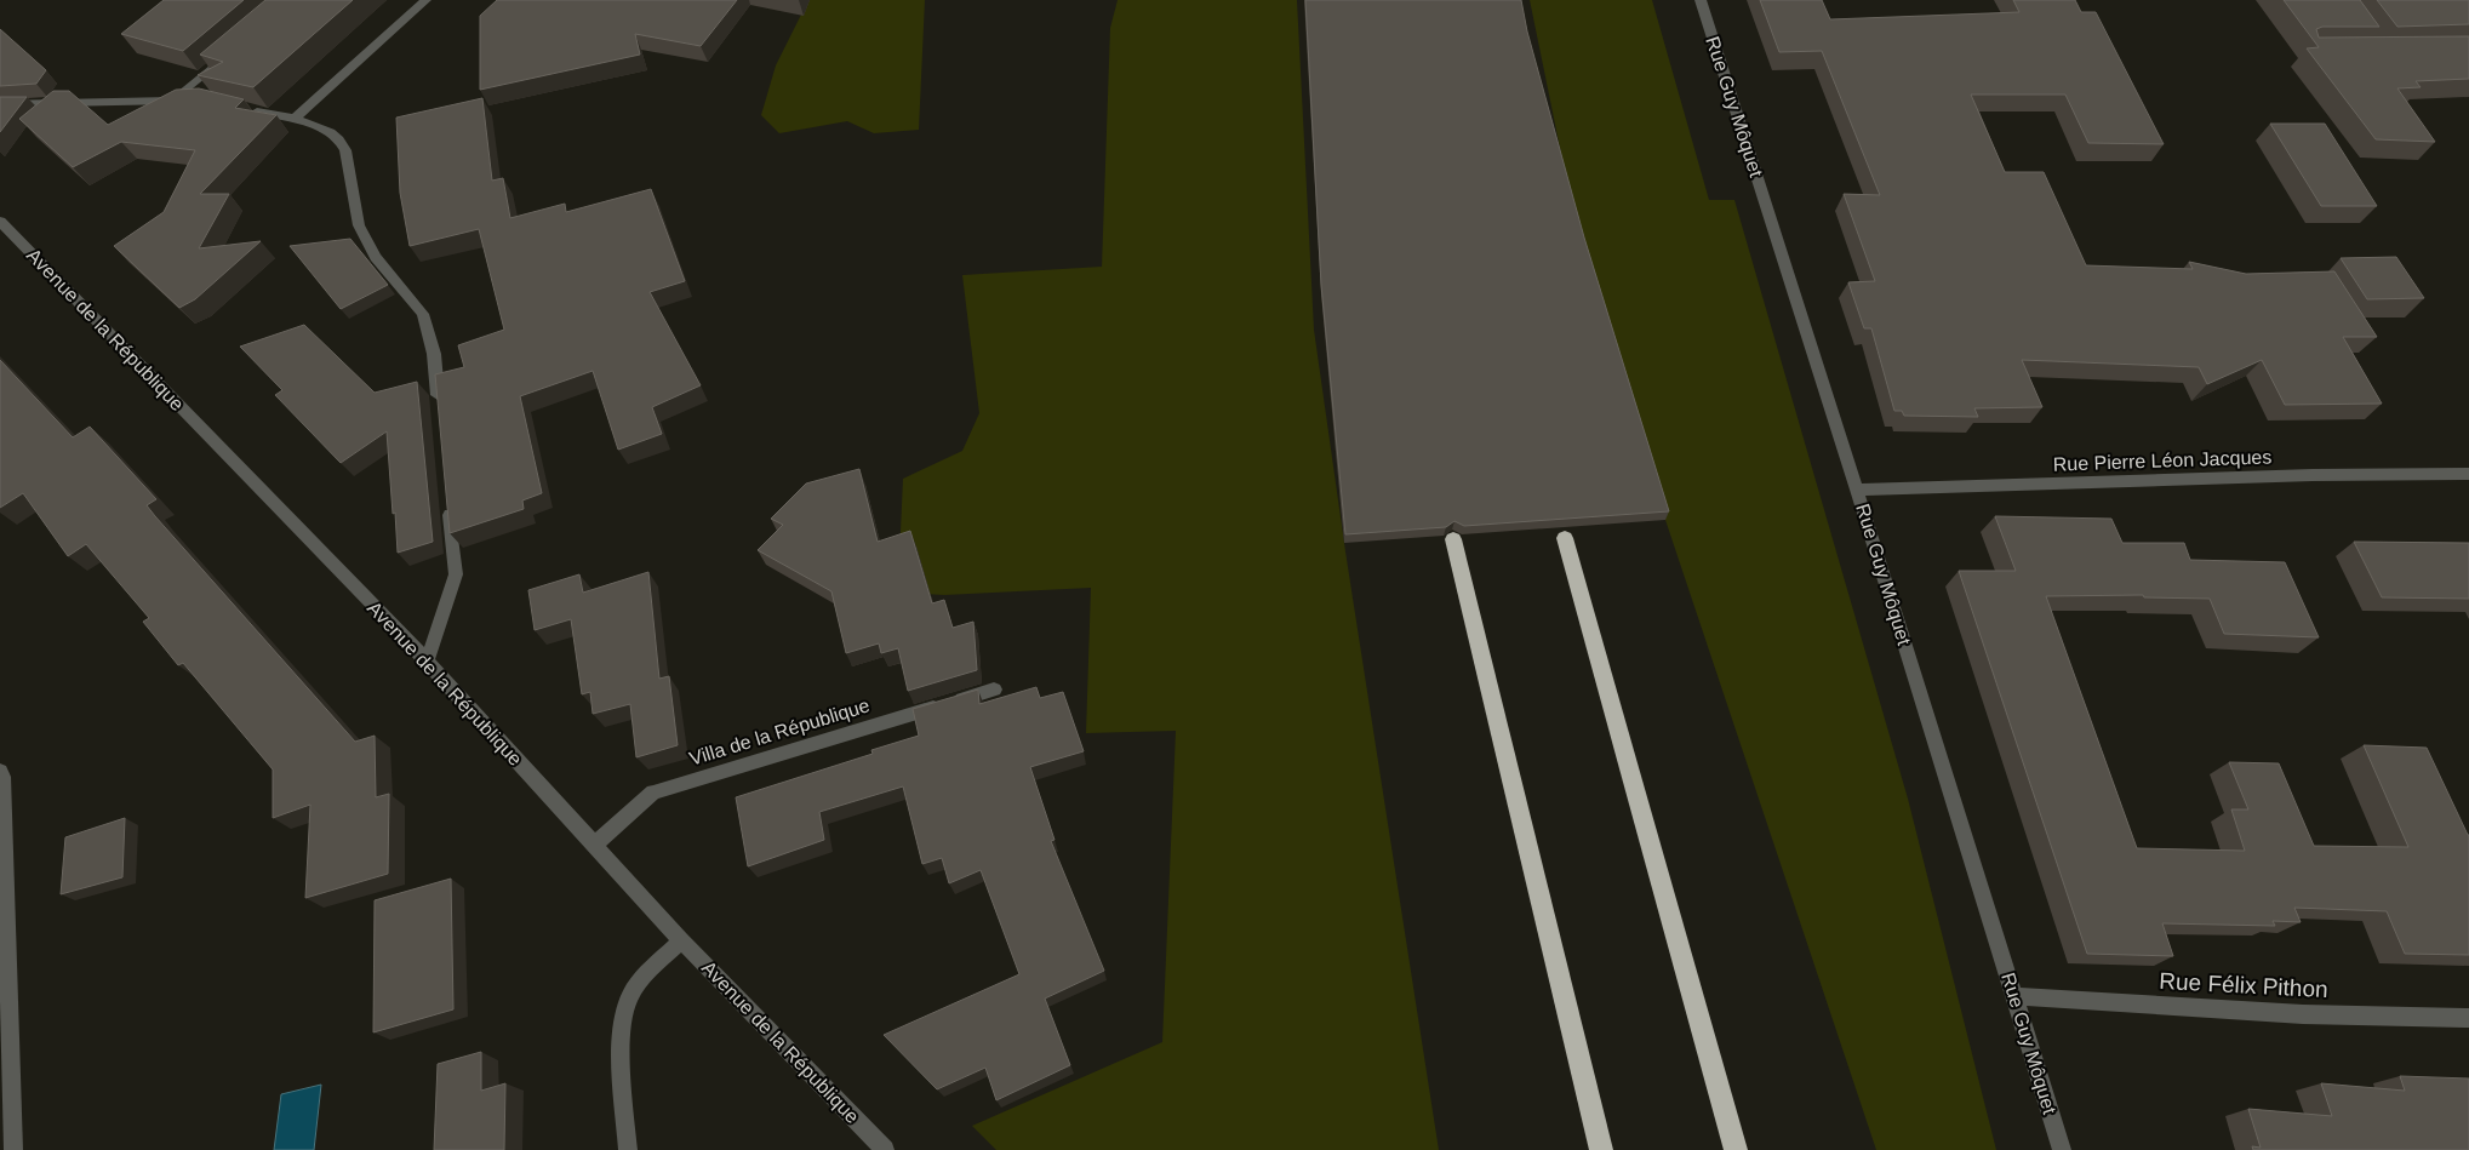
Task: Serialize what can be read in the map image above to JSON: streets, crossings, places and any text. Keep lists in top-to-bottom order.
{
  "streets": {
    "street": [
      "Rue Guy Môquet",
      "Avenue de la République",
      "Rue Pierre Léon Jacques",
      "Villa de la République",
      "Rue Félix Pithon"
    ]
  },
  "crossings": [
    ["Rue Guy Môquet", "Rue Pierre Léon Jacques"],
    ["Rue Guy Môquet", "Rue Félix Pithon"],
    ["Avenue de la République", "Villa de la République"]
  ]
}
